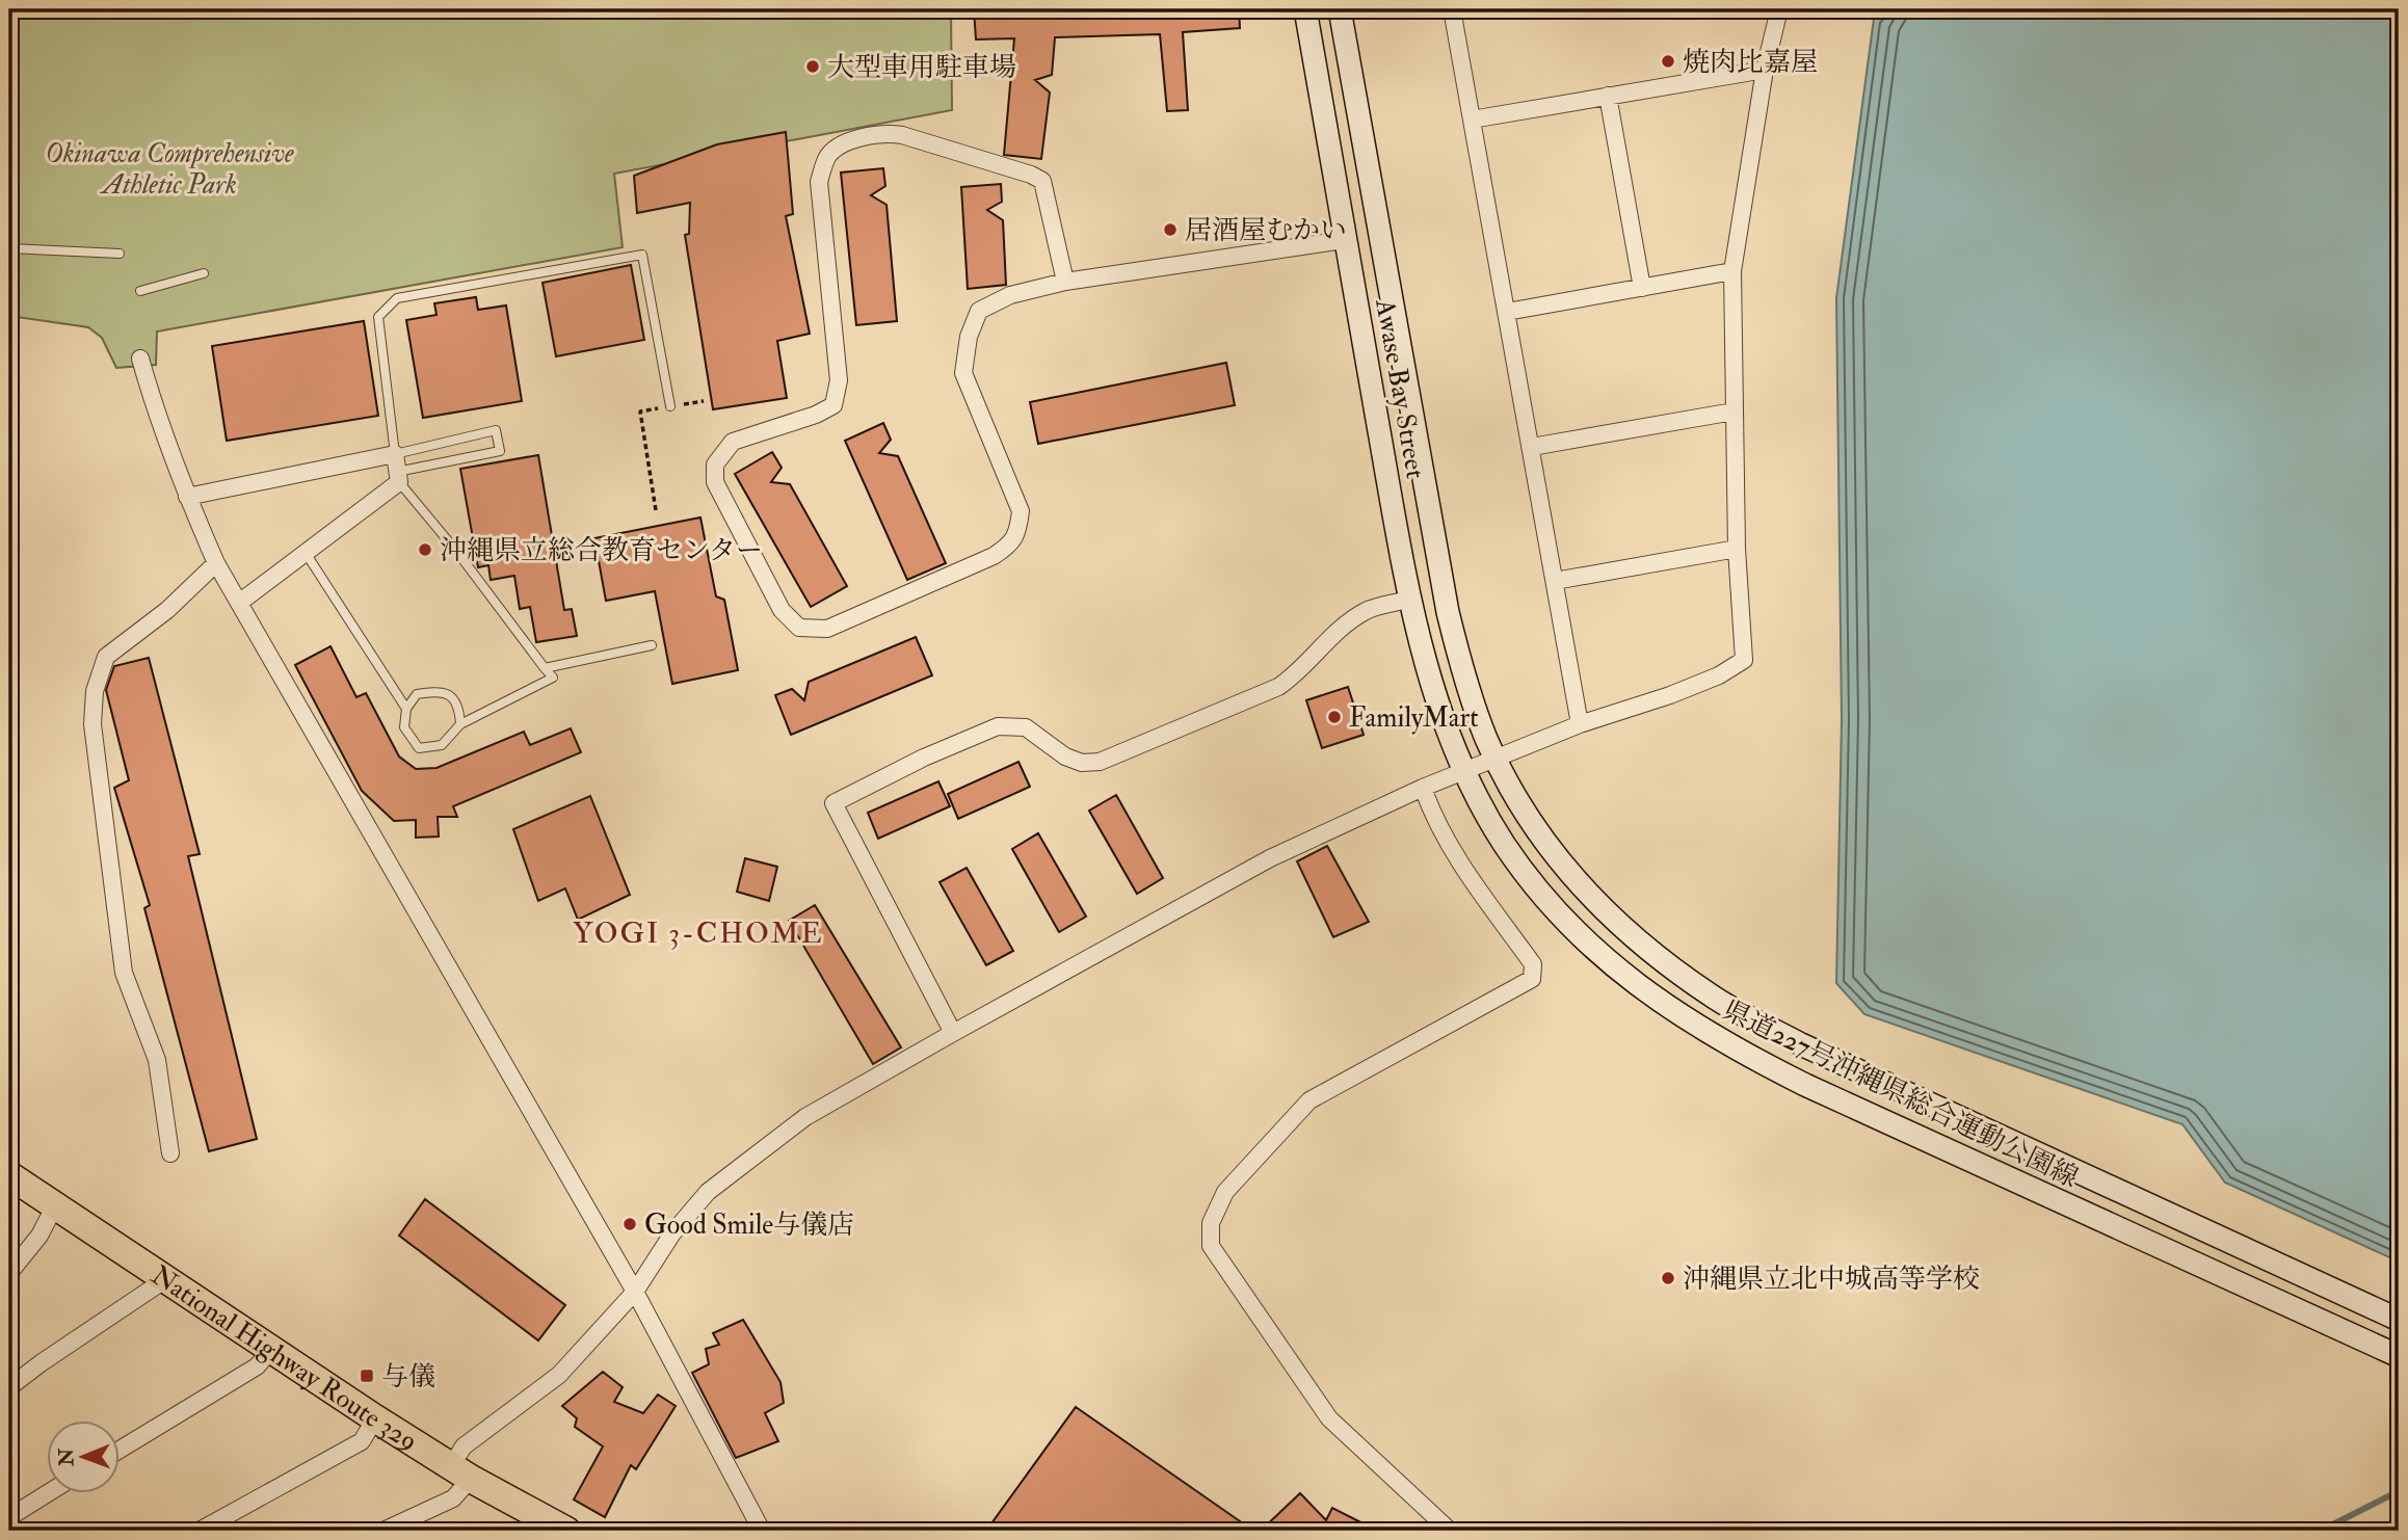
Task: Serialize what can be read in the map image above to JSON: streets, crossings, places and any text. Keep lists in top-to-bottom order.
{
  "streets": {
    "highway": ["National Highway Route 329"],
    "main road": ["Awase Bay Street", "県道227号沖縄県総合運動公園線"]
  },
  "crossings": [
    ["Awase Bay Street", "県道227号沖縄県総合運動公園線"]
  ],
  "districts": ["YOGI 3-CHOME"],
  "parks": ["Okinawa Comprehensive Athletic Park"],
  "places": {
    "other": [
      "焼肉比嘉屋",
      "大型車用駐車場",
      "居酒屋むかい",
      "沖縄県立総合教育センター",
      "FamilyMart",
      "Good Smile与儀店",
      "沖縄県立北中城高等学校"
    ],
    "transit": ["与儀"]
  },
  "north": "left"
}
